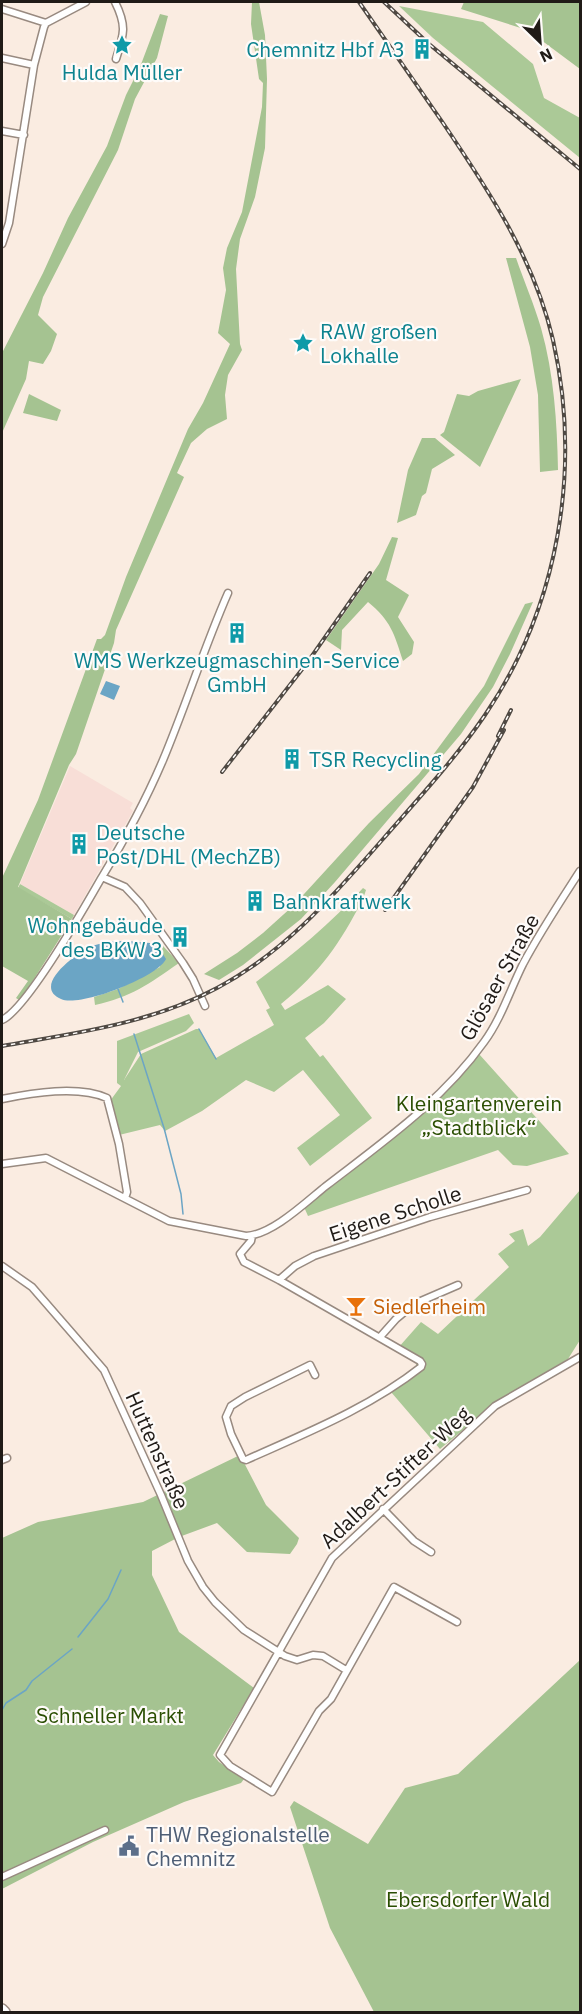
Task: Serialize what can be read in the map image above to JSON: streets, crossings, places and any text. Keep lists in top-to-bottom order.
{
  "streets": {
    "street": [
      "Glösaer Straße",
      "Eigene Scholle",
      "Huttenstraße",
      "Adalbert-Stifter-Weg"
    ]
  },
  "crossings": [
    ["Huttenstraße", "Adalbert-Stifter-Weg"]
  ],
  "parks": ["Kleingartenverein „Stadtblick“", "Schneller Markt", "Ebersdorfer Wald"],
  "places": {
    "place": ["Hulda Müller", "RAW großen Lokhalle"],
    "building": [
      "Chemnitz Hbf A3",
      "WMS Werkzeugmaschinen-Service GmbH",
      "TSR Recycling",
      "Deutsche Post/DHL (MechZB)",
      "Bahnkraftwerk",
      "Wohngebäude des BKW 3"
    ],
    "bar": ["Siedlerheim"],
    "public building": ["THW Regionalstelle Chemnitz"]
  },
  "north": "bottom right"
}
